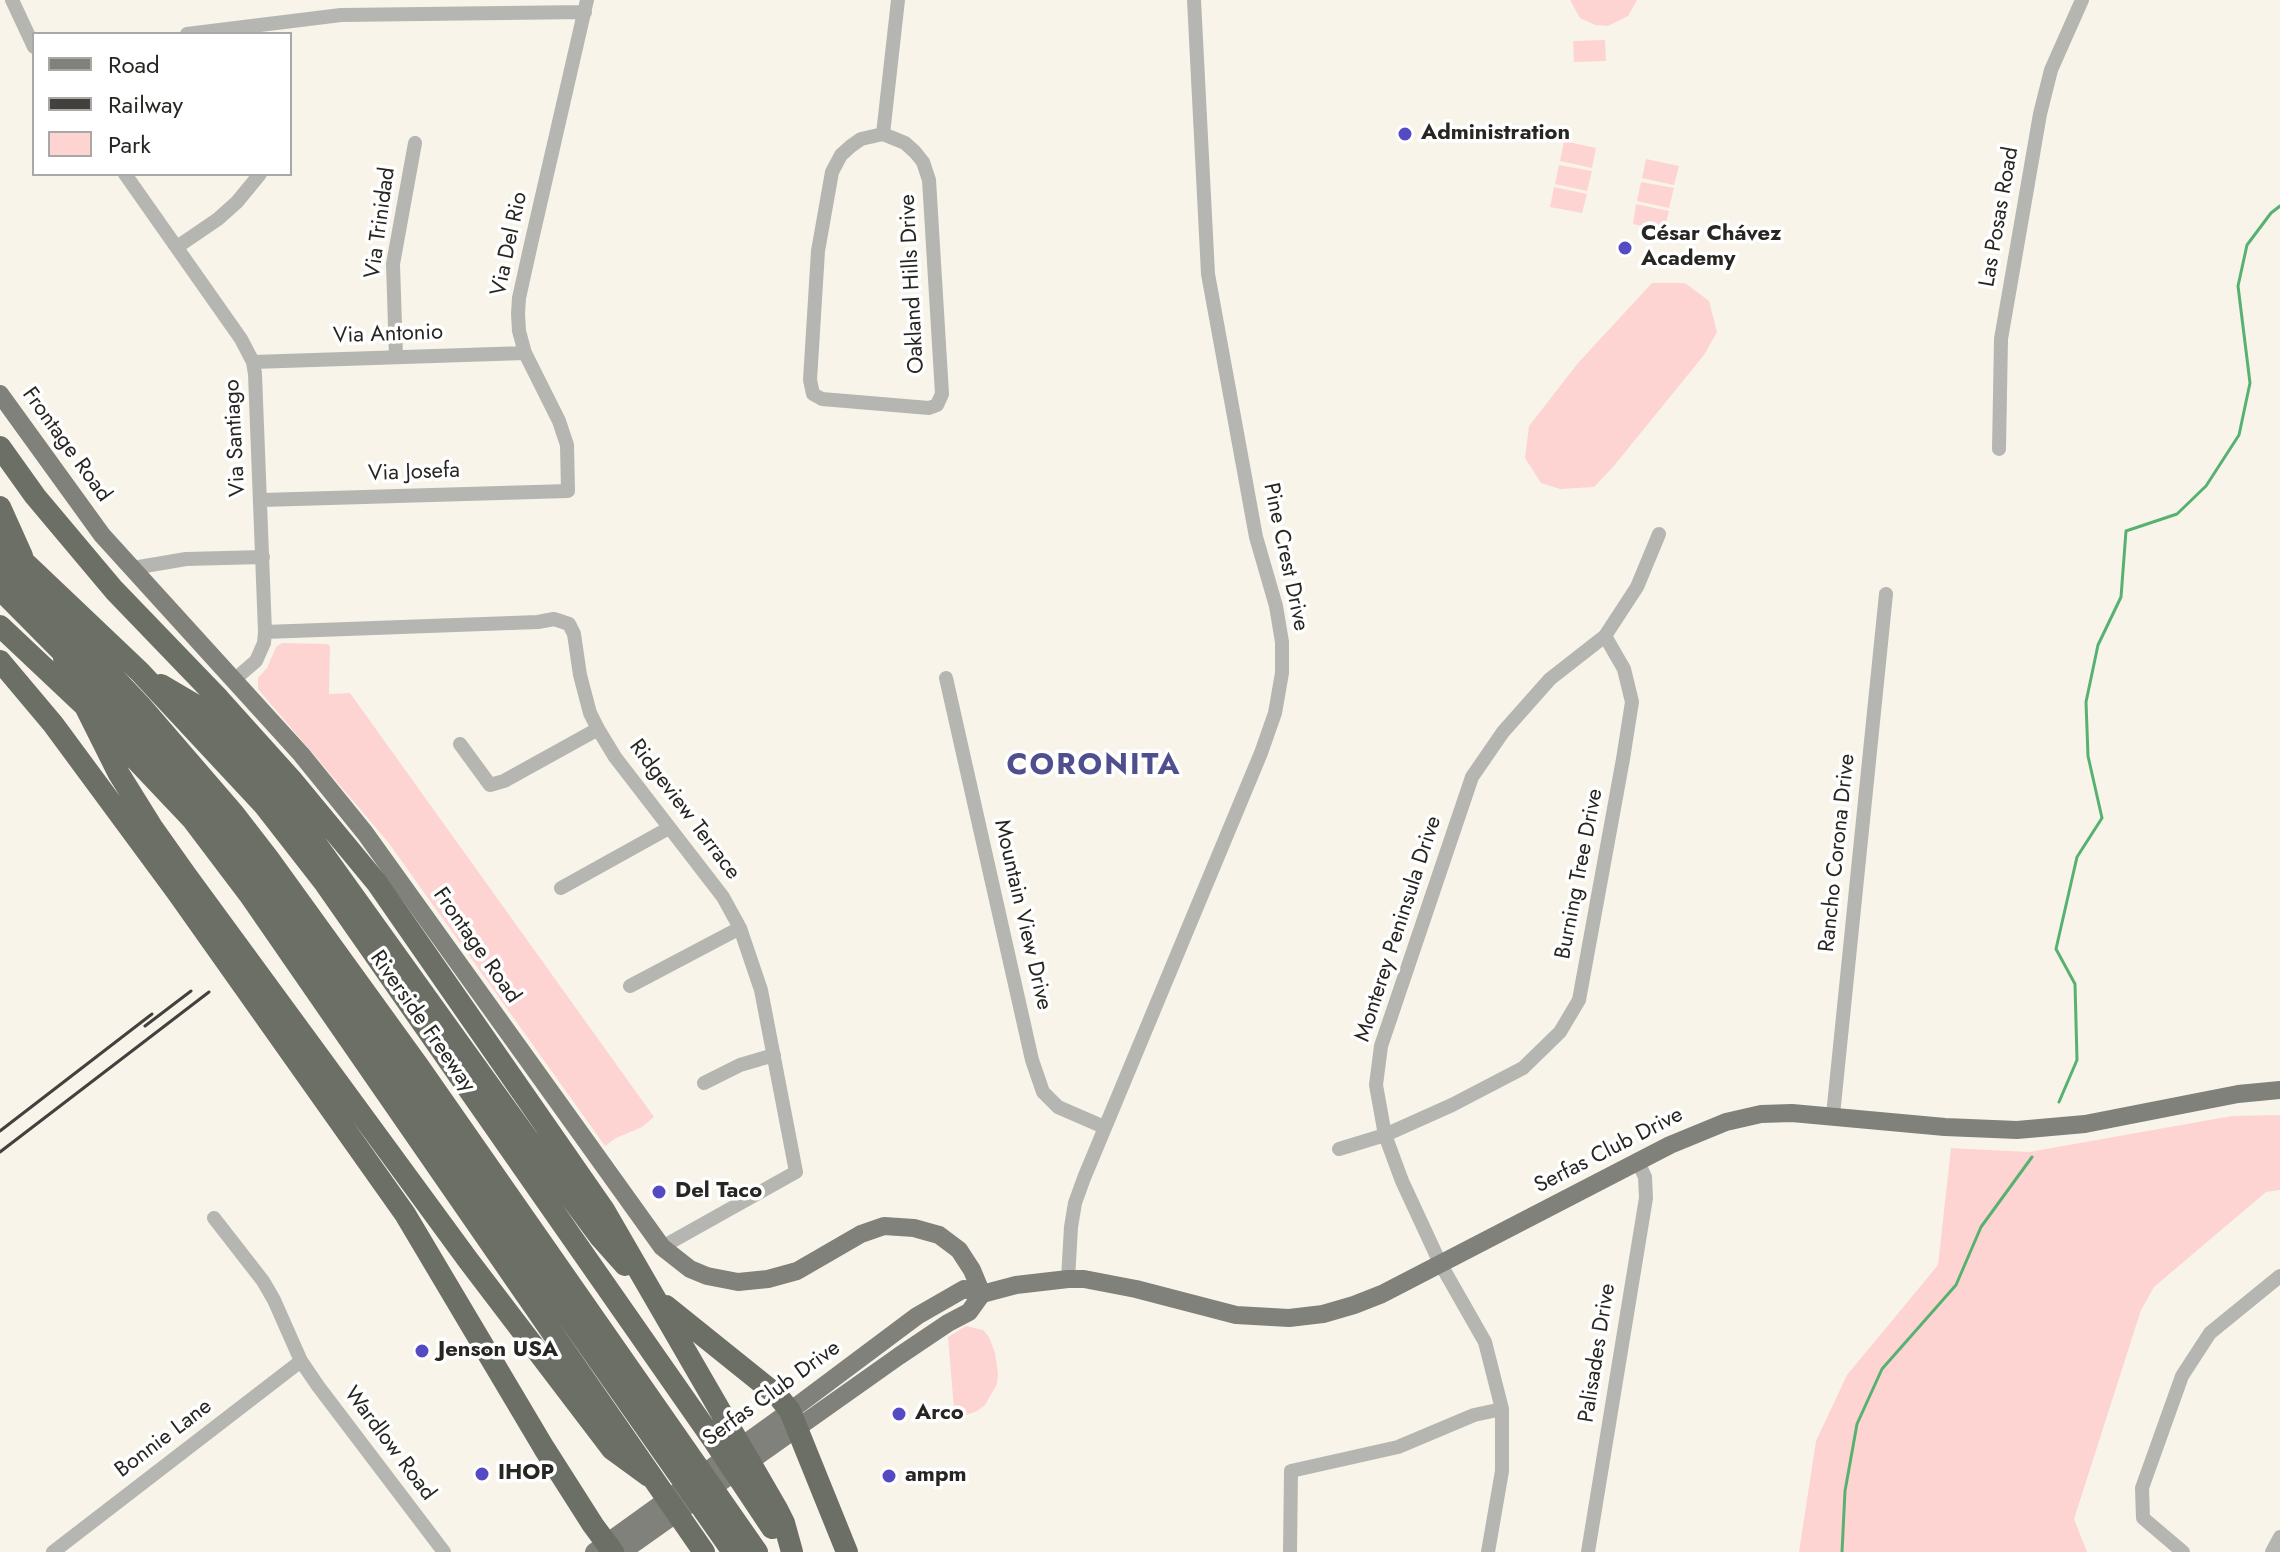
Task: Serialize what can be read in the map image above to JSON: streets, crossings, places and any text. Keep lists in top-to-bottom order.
{
  "streets": {
    "highway": ["Riverside Freeway"],
    "main road": ["Frontage Road", "Serfas Club Drive"],
    "street": [
      "Las Posas Road",
      "Via Trinidad",
      "Via Del Rio",
      "Oakland Hills Drive",
      "Via Antonio",
      "Via Santiago",
      "Via Josefa",
      "Pine Crest Drive",
      "Ridgeview Terrace",
      "Rancho Corona Drive",
      "Burning Tree Drive",
      "Mountain View Drive",
      "Monterey Peninsula Drive",
      "Palisades Drive",
      "Bonnie Lane",
      "Wardlow Road"
    ]
  },
  "crossings": [
    ["Via Trinidad", "Via Antonio"],
    ["Via Del Rio", "Via Antonio"],
    ["Via Del Rio", "Via Josefa"],
    ["Via Antonio", "Via Santiago"],
    ["Via Santiago", "Frontage Road"],
    ["Via Santiago", "Via Josefa"],
    ["Via Santiago", "Ridgeview Terrace"],
    ["Frontage Road", "Ridgeview Terrace"],
    ["Frontage Road", "Serfas Club Drive"],
    ["Pine Crest Drive", "Mountain View Drive"],
    ["Pine Crest Drive", "Serfas Club Drive"],
    ["Rancho Corona Drive", "Serfas Club Drive"],
    ["Burning Tree Drive", "Monterey Peninsula Drive"],
    ["Monterey Peninsula Drive", "Serfas Club Drive"],
    ["Serfas Club Drive", "Palisades Drive"],
    ["Bonnie Lane", "Wardlow Road"]
  ],
  "districts": ["CORONITA"],
  "places": [
    "Administration",
    "César Chávez Academy",
    "Del Taco",
    "Jenson USA",
    "Arco",
    "IHOP",
    "ampm"
  ],
  "legend": ["Road", "Railway", "Park"]
}
